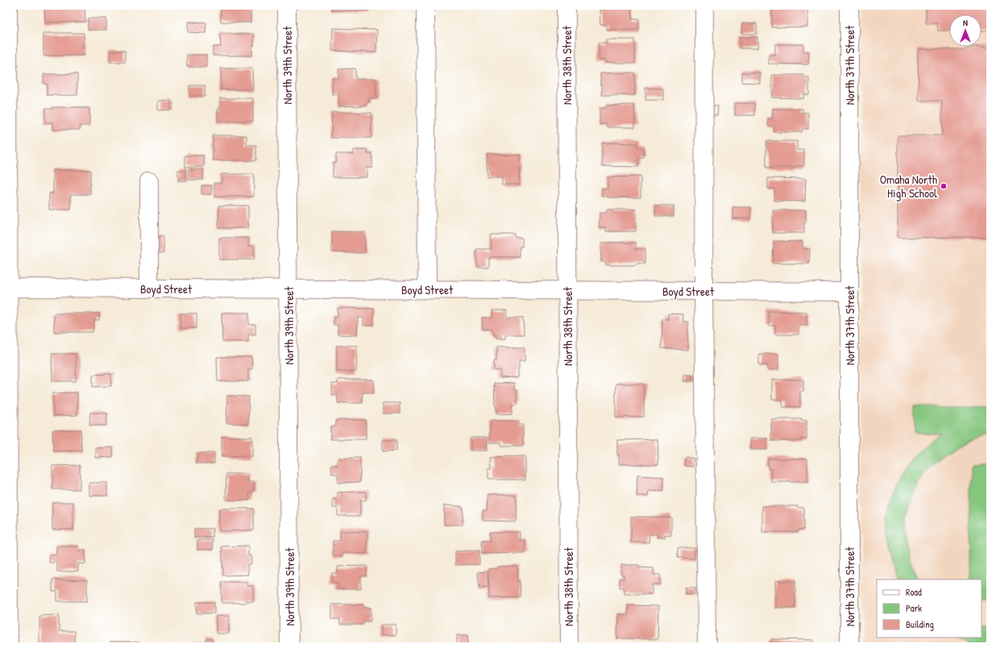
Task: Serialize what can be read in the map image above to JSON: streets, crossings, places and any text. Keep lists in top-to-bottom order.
{
  "streets": {
    "street": [
      "North 39th Street",
      "North 38th Street",
      "North 37th Street",
      "Boyd Street"
    ]
  },
  "crossings": [
    ["North 39th Street", "Boyd Street"],
    ["North 38th Street", "Boyd Street"],
    ["North 37th Street", "Boyd Street"]
  ],
  "places": ["Omaha North High School"],
  "legend": ["Road", "Park", "Building"],
  "north": "top"
}
